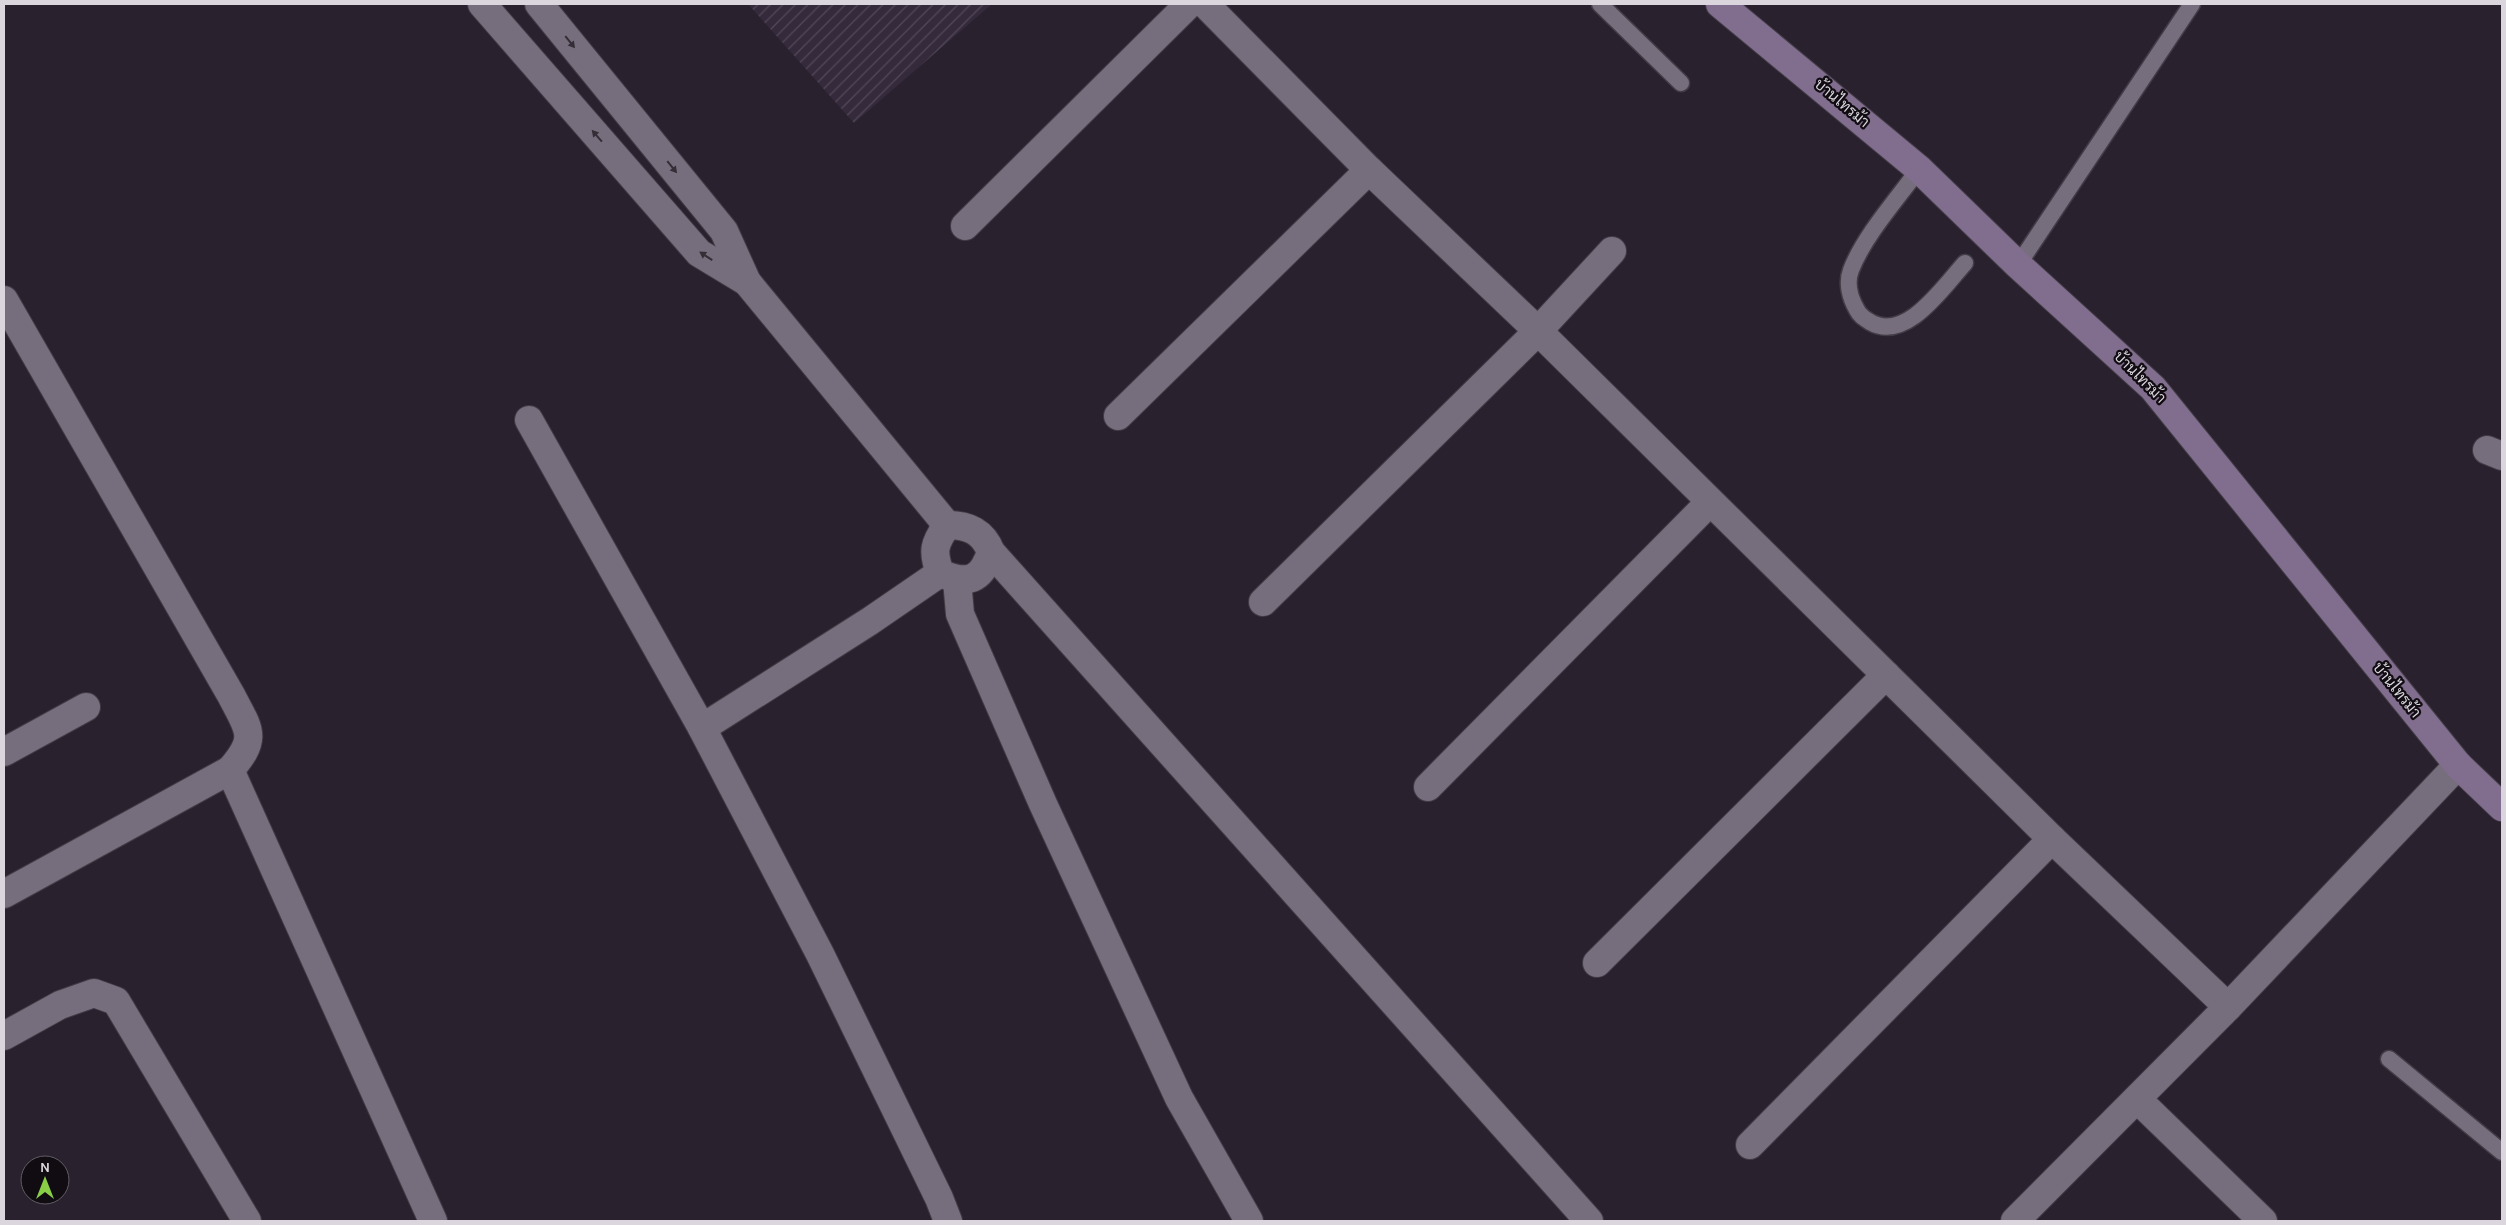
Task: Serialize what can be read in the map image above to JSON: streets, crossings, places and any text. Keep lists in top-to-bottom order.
{
  "streets": {
    "street": ["บ้านไทรม้า"]
  },
  "north": "top"
}
